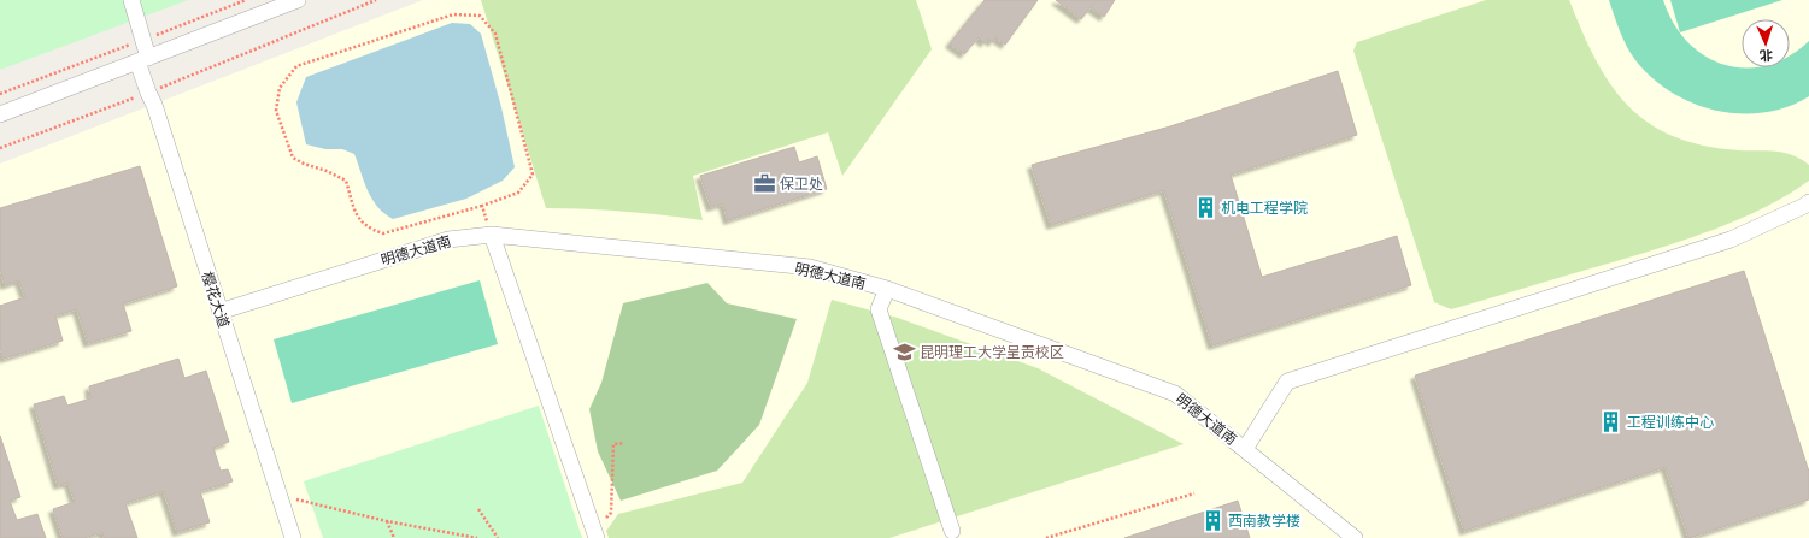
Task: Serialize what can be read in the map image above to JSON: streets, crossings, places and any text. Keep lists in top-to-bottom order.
{
  "streets": {
    "street": ["明德大道南", "樱花大道"]
  },
  "crossings": [
    ["明德大道南", "樱花大道"]
  ],
  "places": {
    "office": ["保卫处"],
    "building": ["机电工程学院", "工程训练中心", "西南教学楼"],
    "school or university": ["昆明理工大学呈贡校区"]
  },
  "north": "bottom"
}
